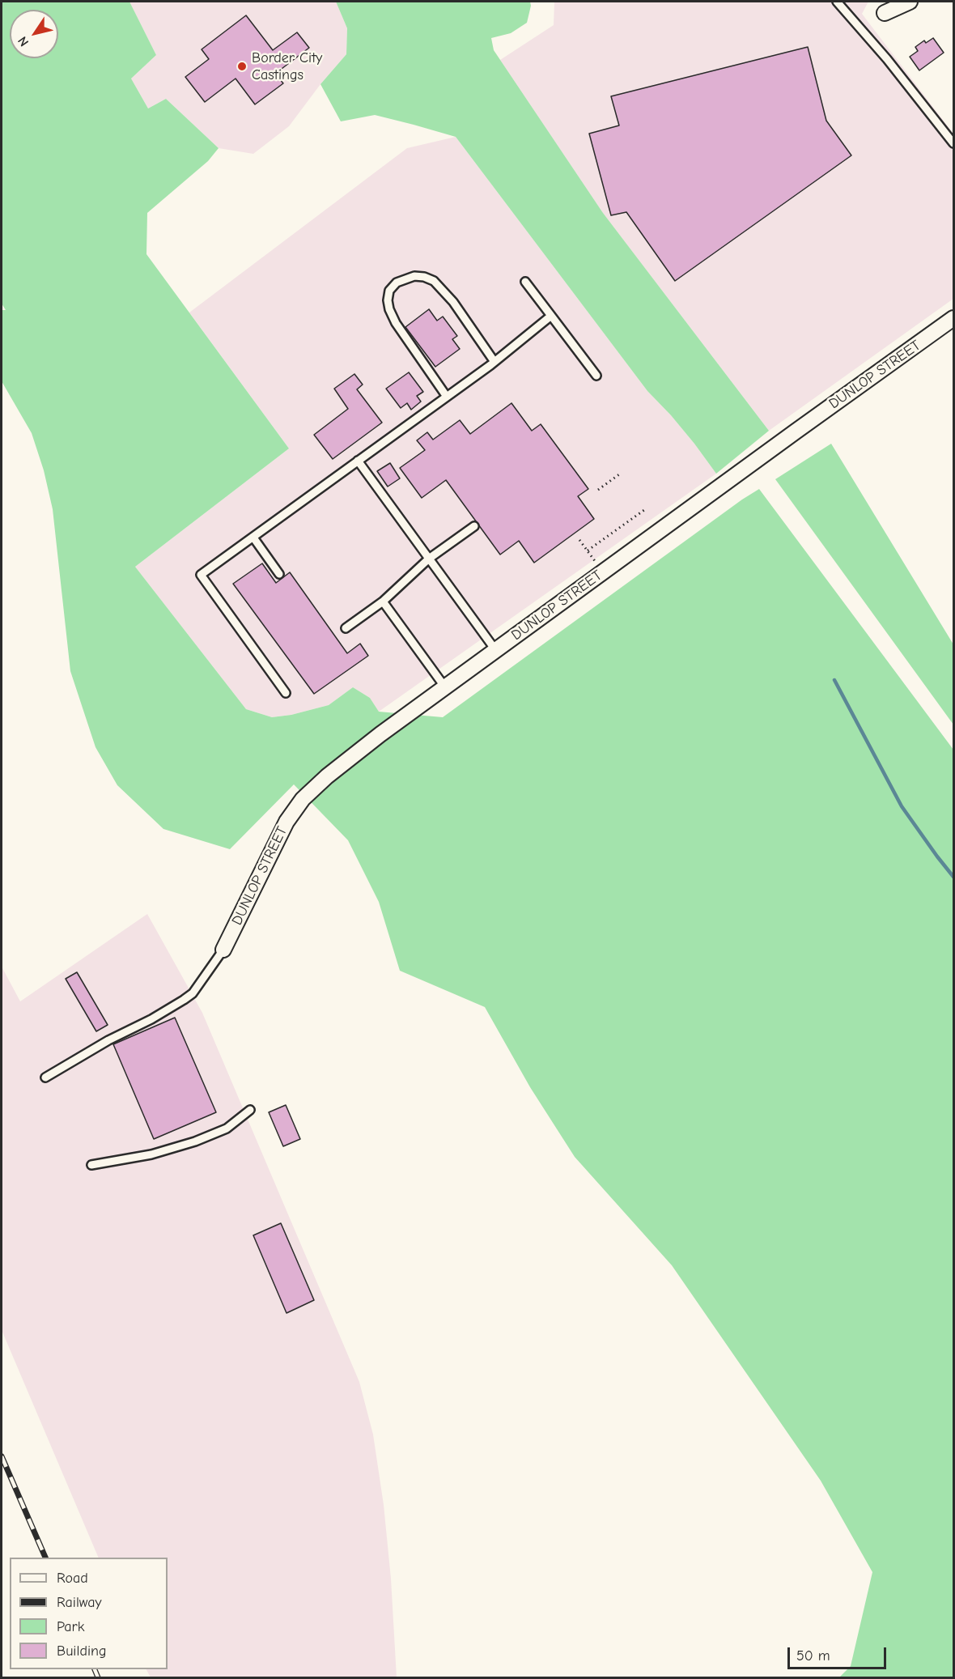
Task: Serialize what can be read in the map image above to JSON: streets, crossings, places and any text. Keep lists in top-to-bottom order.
{
  "streets": {
    "street": ["DUNLOP STREET"]
  },
  "places": ["Border City Castings"],
  "legend": [
    "Road",
    "Railway",
    "Park",
    "Building"
  ],
  "scale_bar": "50 m",
  "north": "bottom left"
}
